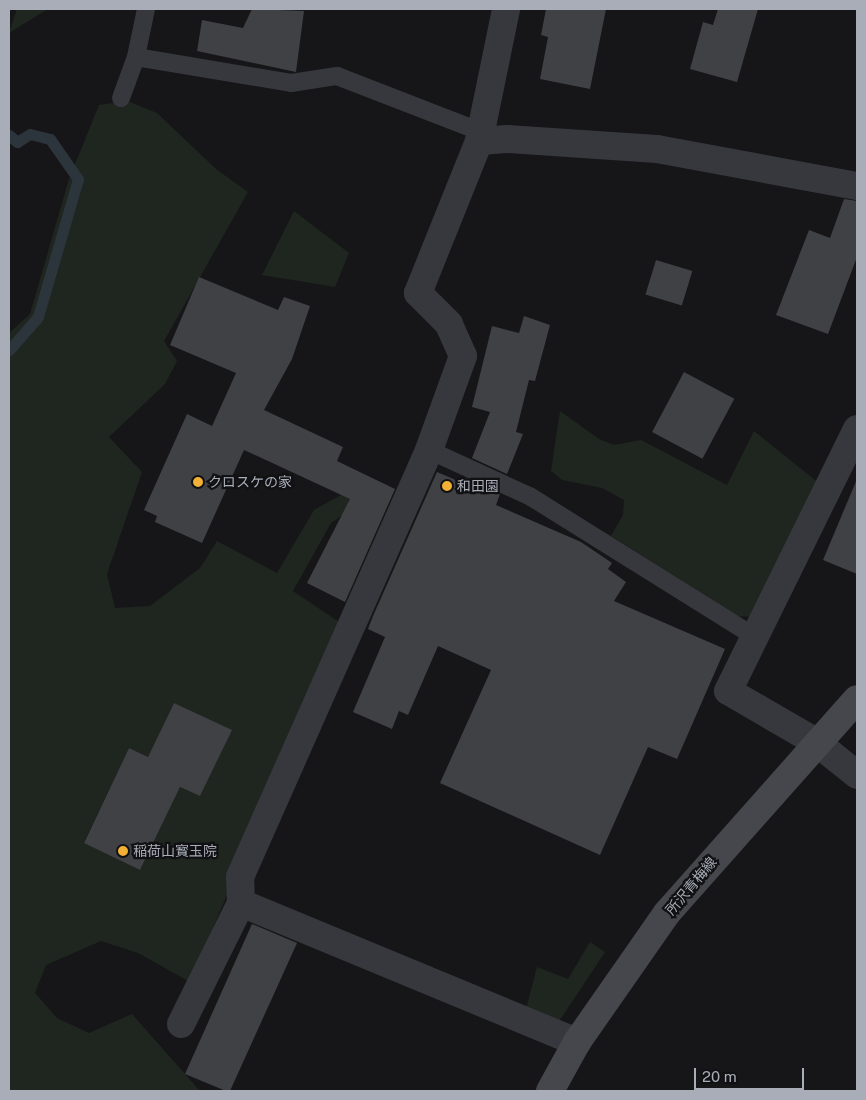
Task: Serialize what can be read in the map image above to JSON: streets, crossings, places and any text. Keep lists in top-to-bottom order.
{
  "streets": {
    "main road": ["所沢青梅線"]
  },
  "places": ["クロスケの家", "和田園", "稲荷山寳玉院"],
  "scale_bar": "20 m"
}
